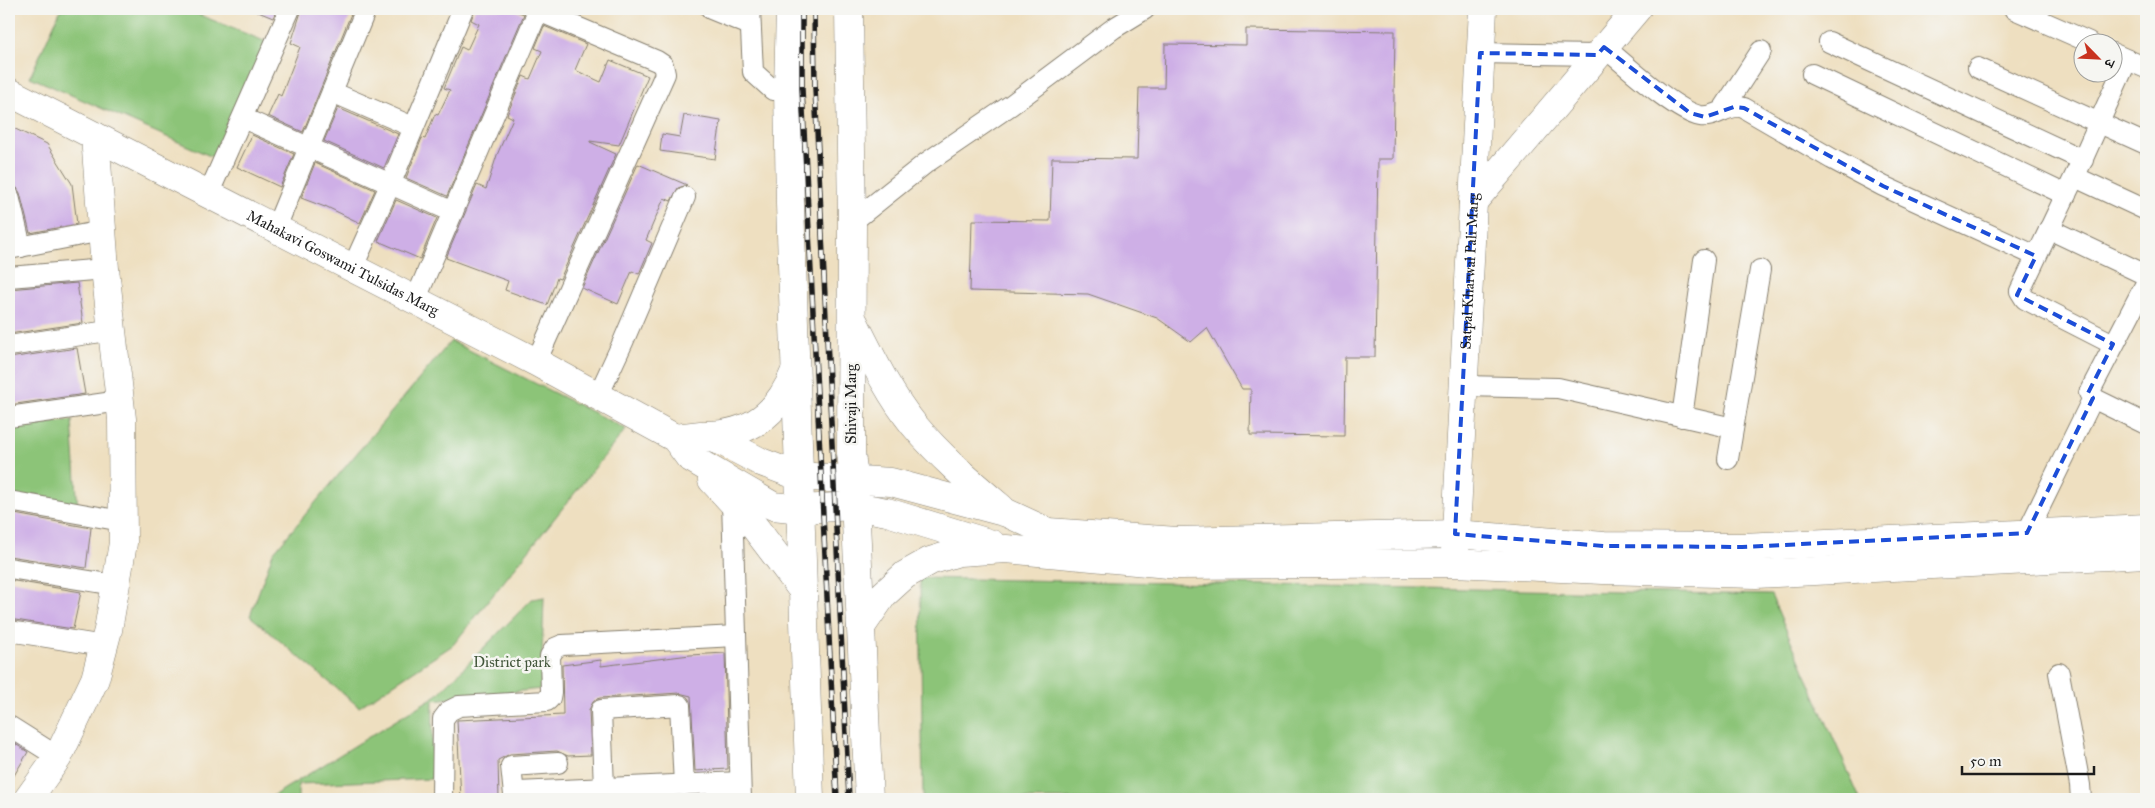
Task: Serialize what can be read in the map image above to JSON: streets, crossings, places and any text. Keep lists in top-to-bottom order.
{
  "streets": {
    "street": ["Mahakavi Goswami Tulsidas Marg", "Satpal Kharwal Pali Marg", "Shivaji Marg"]
  },
  "crossings": [
    ["Mahakavi Goswami Tulsidas Marg", "Shivaji Marg"]
  ],
  "parks": ["District park"],
  "scale_bar": "50 m",
  "north": "bottom right"
}
